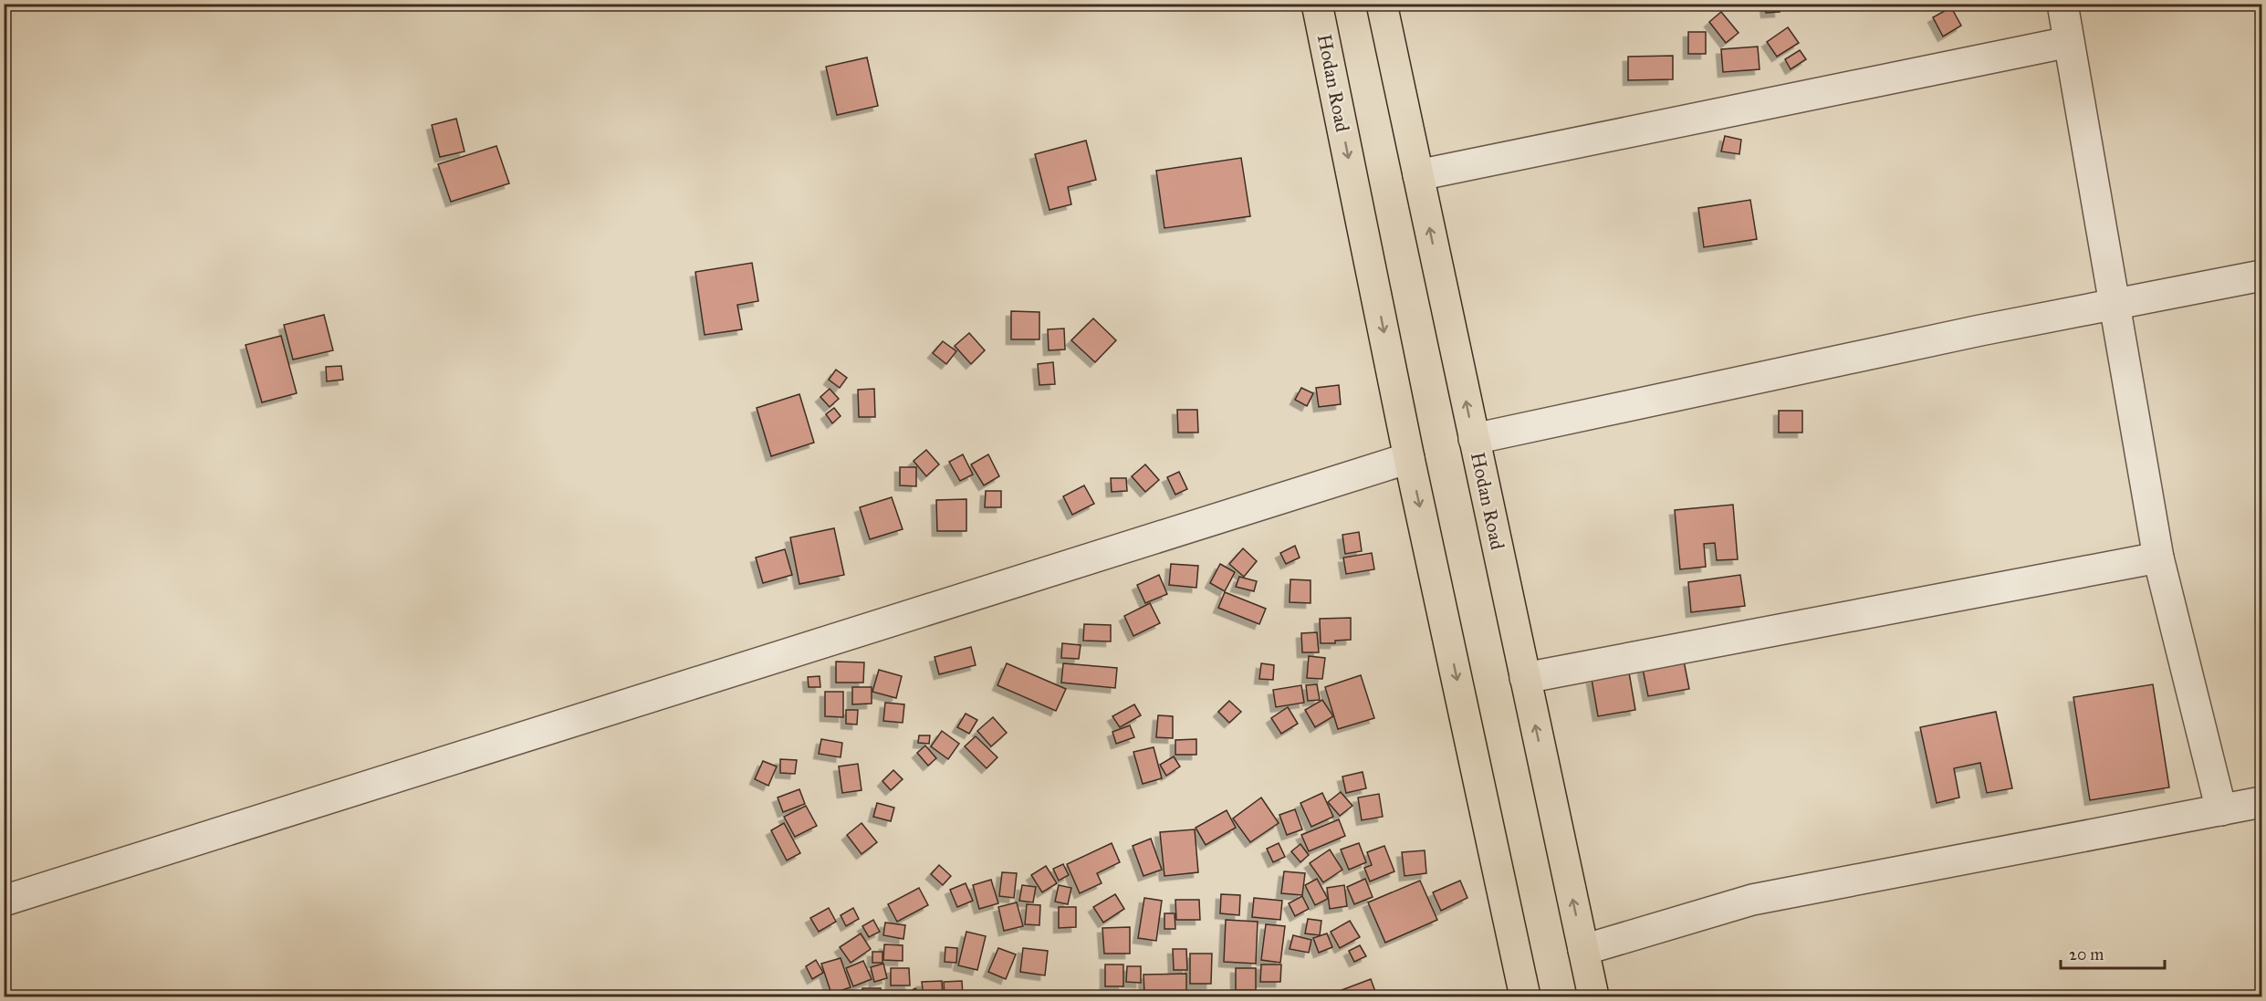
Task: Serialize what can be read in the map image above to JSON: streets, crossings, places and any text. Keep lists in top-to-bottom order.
{
  "streets": {
    "main road": ["Hodan Road"]
  },
  "scale_bar": "20 m"
}
